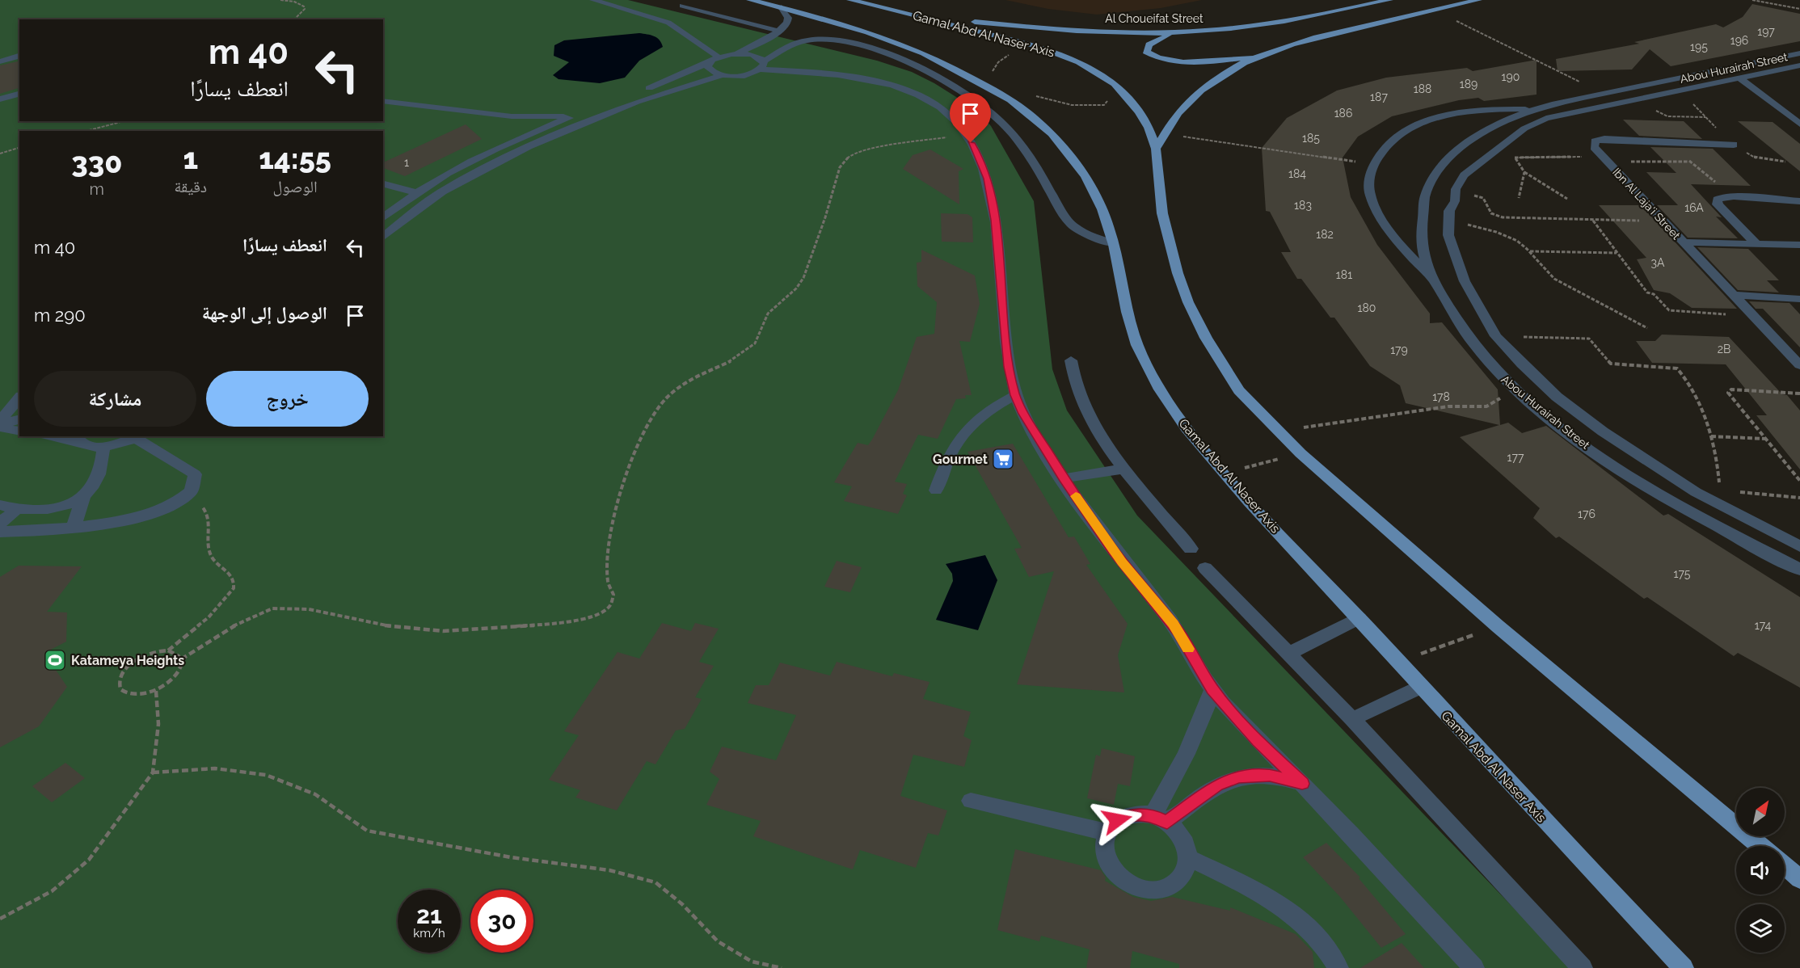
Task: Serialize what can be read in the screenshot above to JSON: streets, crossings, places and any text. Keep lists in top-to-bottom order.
{
  "streets": {
    "main road": ["Al Choueifat Street", "Gamal Abd Al Naser Axis"],
    "street": ["Abou Hurairah Street", "Ibn Al Laja'i Street"]
  },
  "crossings": [
    ["Al Choueifat Street", "Gamal Abd Al Naser Axis"]
  ],
  "places": {
    "supermarket": ["Gourmet"],
    "sports": ["Katameya Heights"]
  },
  "house_numbers": [
    "197",
    "196",
    "195",
    "190",
    "189",
    "188",
    "187",
    "186",
    "185",
    "1",
    "184",
    "183",
    "16A",
    "182",
    "3A",
    "181",
    "180",
    "2B",
    "179",
    "178",
    "177",
    "176",
    "175",
    "174"
  ],
  "north": "top right",
  "page": {
    "turn": ["40 m", "انعطف يسارًا"],
    "eta": [
      "14:55",
      "الوصول",
      "1",
      "دقيقة",
      "330",
      "m"
    ],
    "list": [
      {
        "name": "انعطف يسارًا",
        "value": "40 m"
      },
      {
        "name": "الوصول إلى الوجهة",
        "value": "290 m"
      }
    ],
    "buttons": ["خروج", "مشاركة"],
    "speed": "21 km/h",
    "limit": "30"
  }
}
